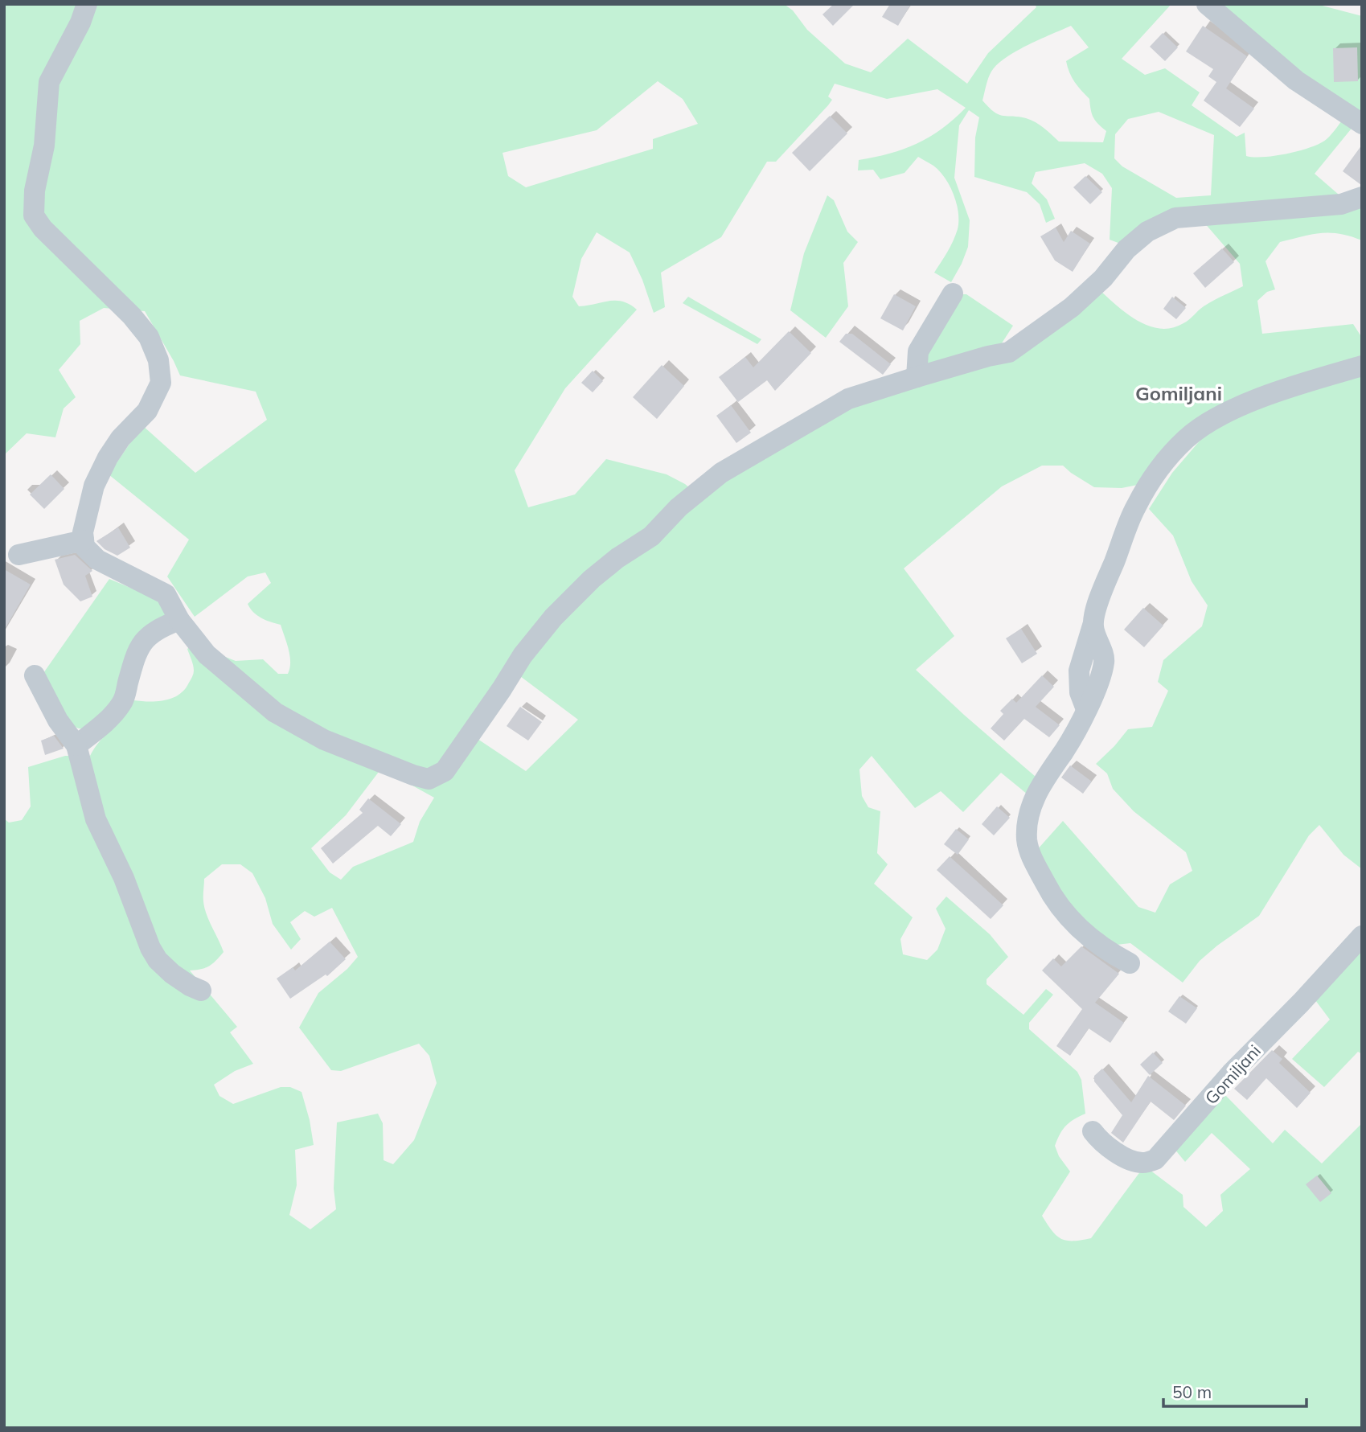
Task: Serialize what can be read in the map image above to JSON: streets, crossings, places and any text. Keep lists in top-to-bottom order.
{
  "streets": {
    "street": ["Gomiljani"]
  },
  "districts": ["Gomiljani"],
  "scale_bar": "50 m"
}
